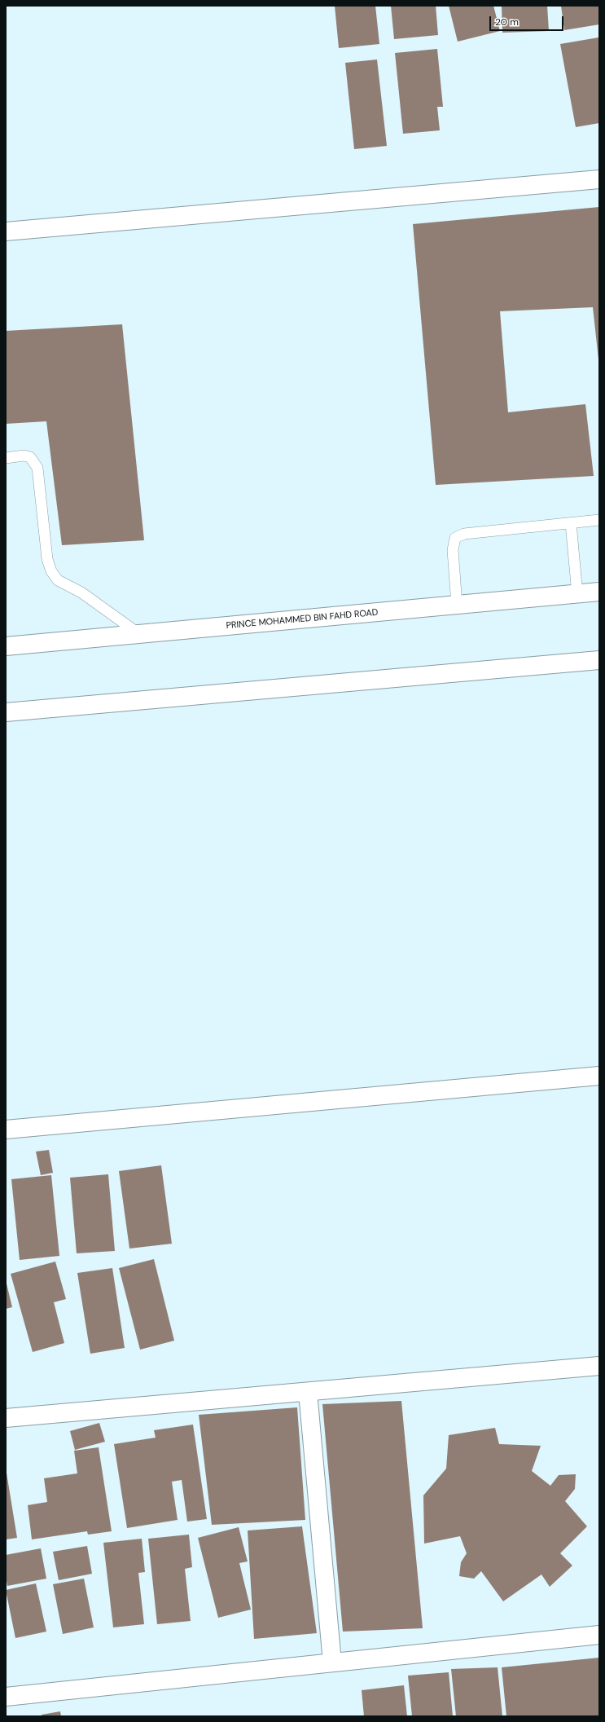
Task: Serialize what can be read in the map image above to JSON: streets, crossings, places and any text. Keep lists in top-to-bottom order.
{
  "streets": {
    "street": ["PRINCE MOHAMMED BIN FAHD ROAD"]
  },
  "scale_bar": "20 m"
}
